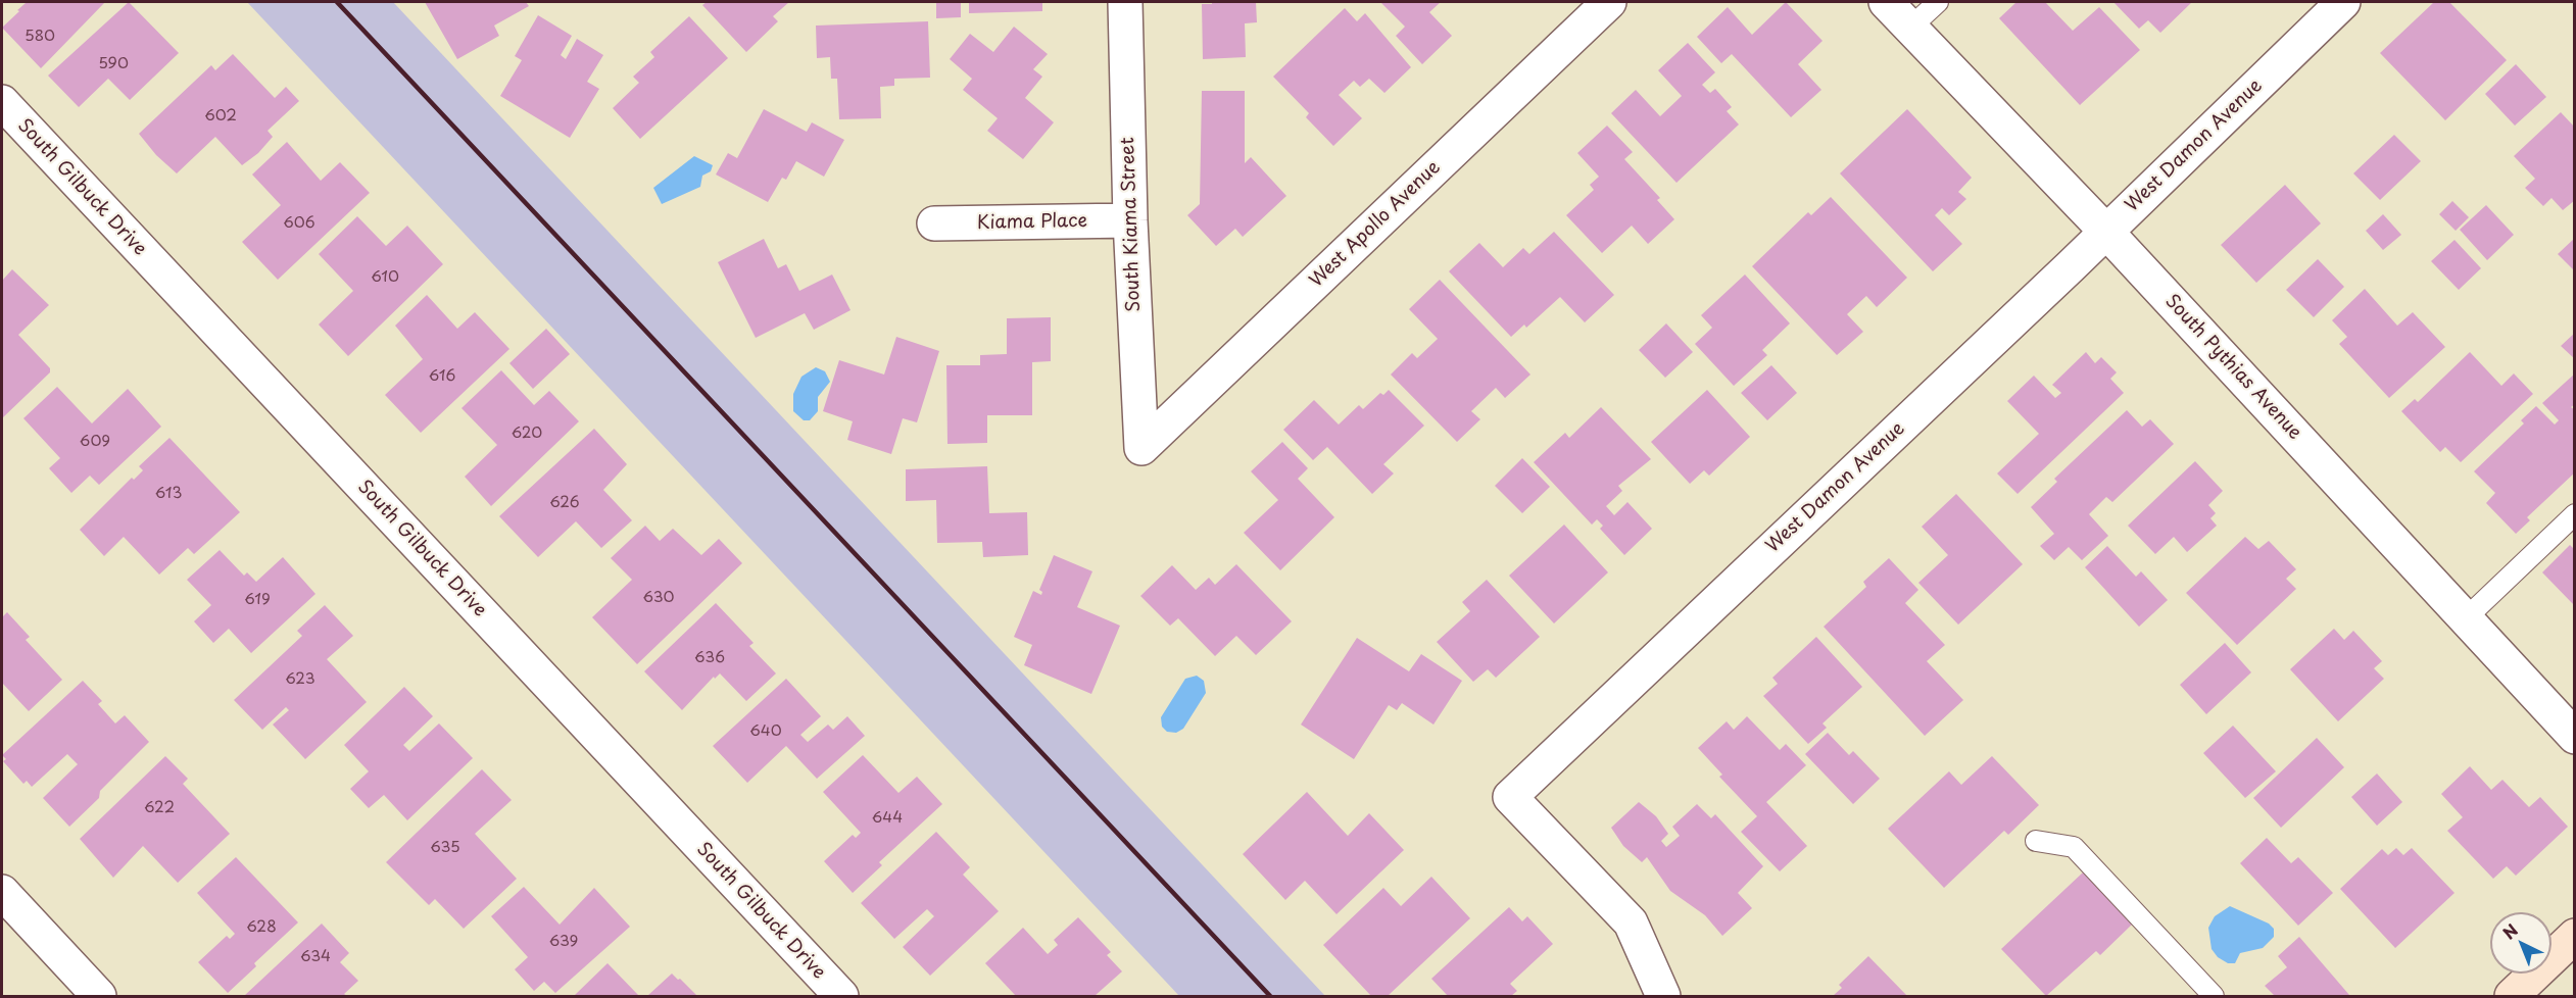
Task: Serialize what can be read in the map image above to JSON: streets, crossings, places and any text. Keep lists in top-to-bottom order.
{
  "streets": {
    "street": [
      "West Damon Avenue",
      "South Gilbuck Drive",
      "Kiama Place",
      "South Kiama Street",
      "West Apollo Avenue",
      "South Pythias Avenue"
    ]
  },
  "crossings": [
    ["West Damon Avenue", "South Pythias Avenue"],
    ["Kiama Place", "South Kiama Street"],
    ["South Kiama Street", "West Apollo Avenue"]
  ],
  "house_numbers": [
    "580",
    "590",
    "602",
    "606",
    "610",
    "616",
    "620",
    "609",
    "613",
    "626",
    "630",
    "619",
    "636",
    "623",
    "640",
    "622",
    "644",
    "635",
    "628",
    "639",
    "634"
  ],
  "north": "top left"
}
